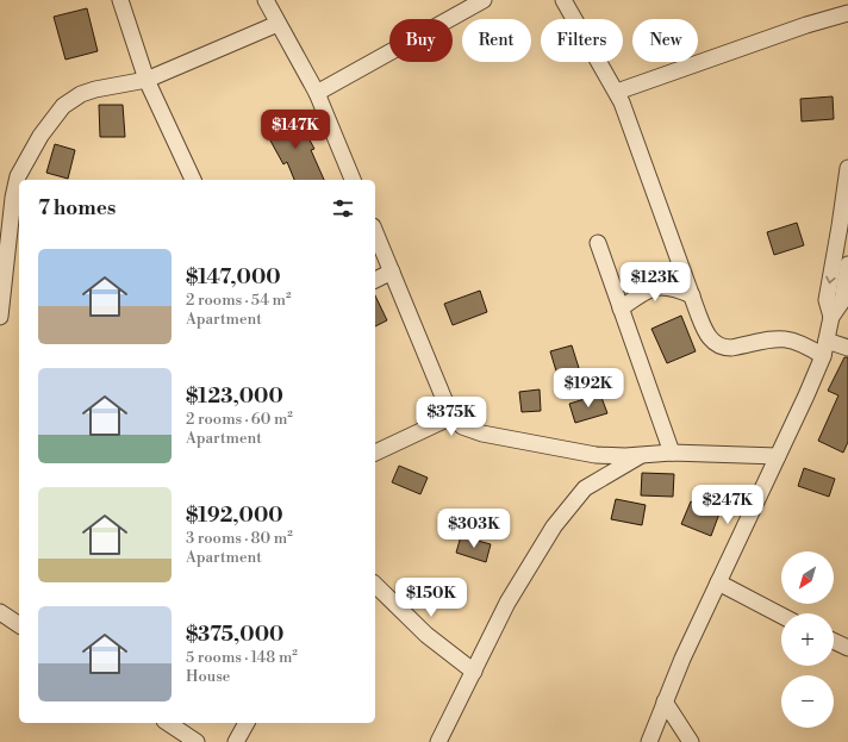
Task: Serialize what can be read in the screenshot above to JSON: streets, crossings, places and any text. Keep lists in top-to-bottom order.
{
  "north": "bottom left",
  "page": {
    "chip": [
      "Buy",
      "Rent",
      "Filters",
      "New"
    ],
    "price": [
      "$147K",
      "$123K",
      "$192K",
      "$375K",
      "$247K",
      "$303K",
      "$150K"
    ],
    "heading": "7 homes",
    "list": [
      {
        "name": "$147,000",
        "note": "2 rooms · 54 m² · Apartment"
      },
      {
        "name": "$123,000",
        "note": "2 rooms · 60 m² · Apartment"
      },
      {
        "name": "$192,000",
        "note": "3 rooms · 80 m² · Apartment"
      },
      {
        "name": "$375,000",
        "note": "5 rooms · 148 m² · House"
      }
    ],
    "map_buttons": ["+", "−"]
  }
}
